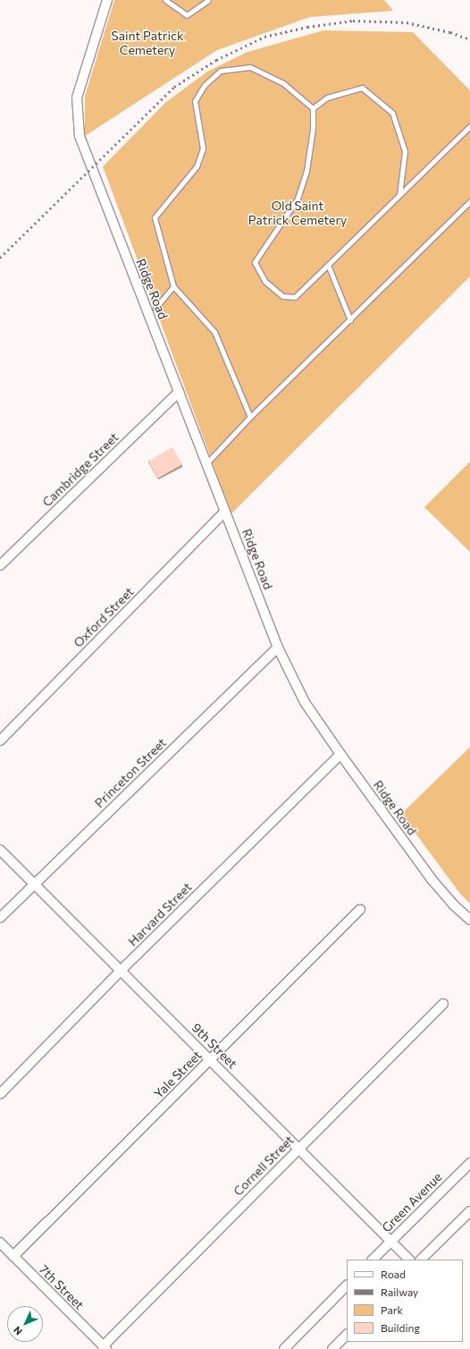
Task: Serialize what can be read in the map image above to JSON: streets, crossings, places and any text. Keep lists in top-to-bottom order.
{
  "streets": {
    "street": [
      "Ridge Road",
      "Cambridge Street",
      "Oxford Street",
      "Princeton Street",
      "Harvard Street",
      "9th Street",
      "Yale Street",
      "Cornell Street",
      "Green Avenue",
      "7th Street"
    ]
  },
  "crossings": [
    ["Ridge Road", "Cambridge Street"],
    ["Ridge Road", "Oxford Street"],
    ["Ridge Road", "Princeton Street"],
    ["Ridge Road", "Harvard Street"],
    ["Princeton Street", "9th Street"],
    ["Harvard Street", "9th Street"],
    ["9th Street", "Yale Street"],
    ["9th Street", "Cornell Street"],
    ["9th Street", "Green Avenue"],
    ["Yale Street", "7th Street"],
    ["Cornell Street", "7th Street"]
  ],
  "parks": ["Saint Patrick Cemetery", "Old Saint Patrick Cemetery"],
  "legend": [
    "Road",
    "Railway",
    "Park",
    "Building"
  ],
  "north": "bottom left"
}
